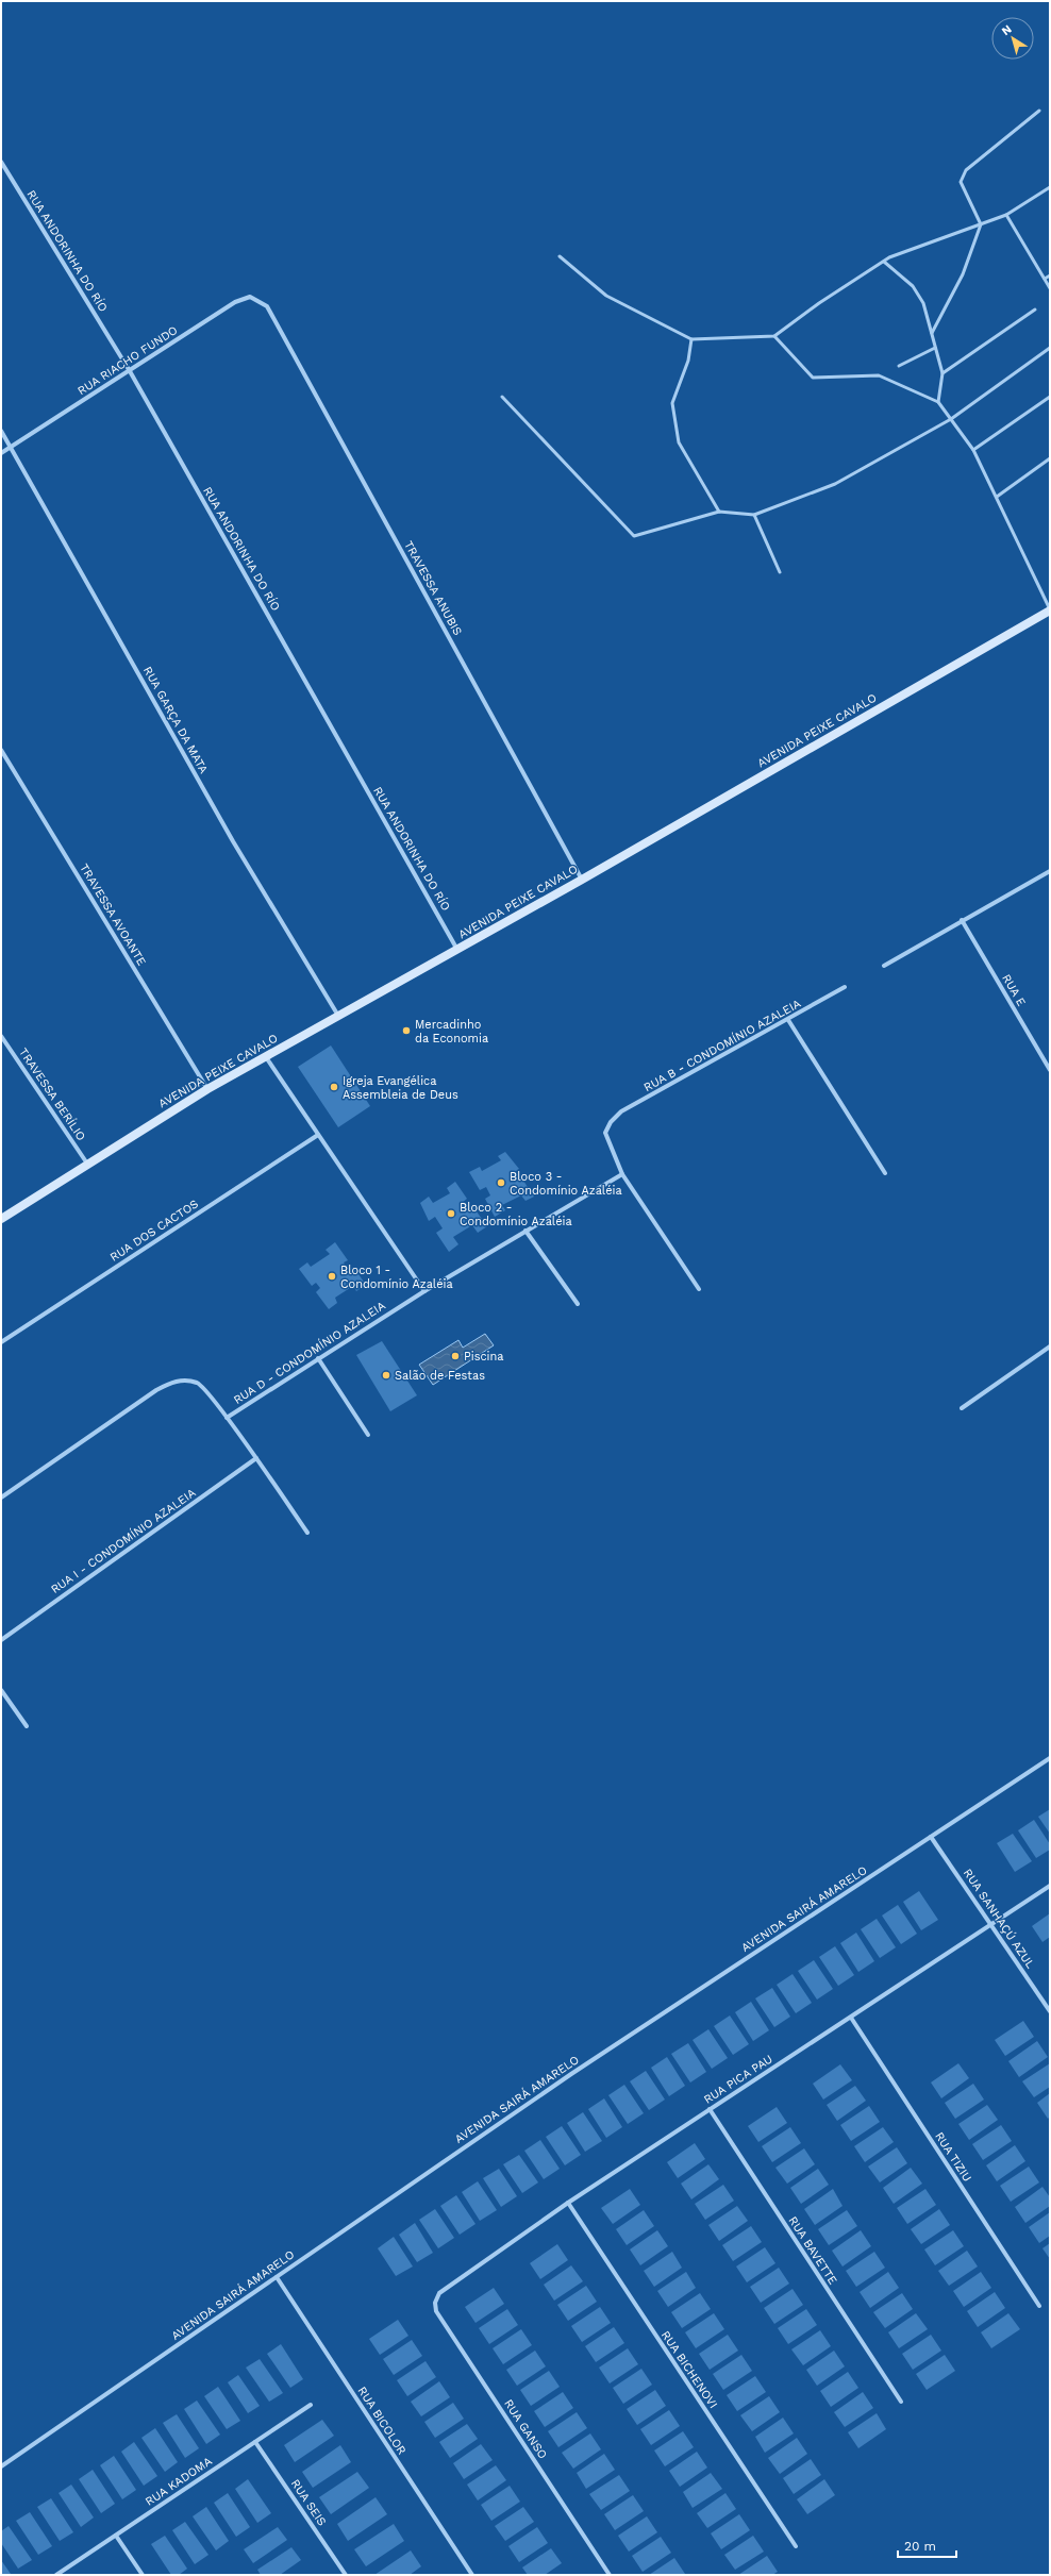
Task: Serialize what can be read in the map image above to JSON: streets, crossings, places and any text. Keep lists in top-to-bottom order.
{
  "streets": {
    "street": [
      "RUA ANDORINHA DO RÍO",
      "RUA RIACHO FUNDO",
      "TRAVESSA ANUBIS",
      "RUA GARÇA DA MATA",
      "AVENIDA PEIXE CAVALO",
      "TRAVESSA AVOANTE",
      "RUA E",
      "RUA B - CONDOMÍNIO AZALEIA",
      "TRAVESSA BERÍLIO",
      "RUA DOS CACTOS",
      "RUA D - CONDOMÍNIO AZALEIA",
      "RUA I - CONDOMÍNIO AZALEIA",
      "AVENIDA SAIRÁ AMARELO",
      "RUA SANHAÇÚ AZUL",
      "RUA PICA PAU",
      "RUA TIZIU",
      "RUA BAVETTE",
      "RUA BICHENOVI",
      "RUA BICOLOR",
      "RUA GANSO",
      "RUA KADOMA",
      "RUA SEIS"
    ]
  },
  "crossings": [
    ["RUA ANDORINHA DO RÍO", "RUA RIACHO FUNDO"],
    ["RUA ANDORINHA DO RÍO", "AVENIDA PEIXE CAVALO"],
    ["RUA RIACHO FUNDO", "TRAVESSA ANUBIS"],
    ["RUA RIACHO FUNDO", "RUA GARÇA DA MATA"],
    ["TRAVESSA ANUBIS", "AVENIDA PEIXE CAVALO"],
    ["RUA GARÇA DA MATA", "AVENIDA PEIXE CAVALO"],
    ["AVENIDA PEIXE CAVALO", "TRAVESSA AVOANTE"],
    ["AVENIDA PEIXE CAVALO", "TRAVESSA BERÍLIO"],
    ["RUA B - CONDOMÍNIO AZALEIA", "RUA D - CONDOMÍNIO AZALEIA"],
    ["AVENIDA SAIRÁ AMARELO", "RUA SANHAÇÚ AZUL"],
    ["AVENIDA SAIRÁ AMARELO", "RUA BICOLOR"],
    ["RUA SANHAÇÚ AZUL", "RUA PICA PAU"],
    ["RUA PICA PAU", "RUA TIZIU"],
    ["RUA PICA PAU", "RUA BAVETTE"],
    ["RUA PICA PAU", "RUA BICHENOVI"],
    ["RUA PICA PAU", "RUA GANSO"],
    ["RUA KADOMA", "RUA SEIS"]
  ],
  "places": [
    "Mercadinho da Economia",
    "Igreja Evangélica Assembleia de Deus",
    "Bloco 3 - Condomínio Azaléia",
    "Bloco 2 - Condomínio Azaléia",
    "Bloco 1 - Condomínio Azaléia",
    "Piscina",
    "Salão de Festas"
  ],
  "scale_bar": "20 m",
  "north": "top left"
}
